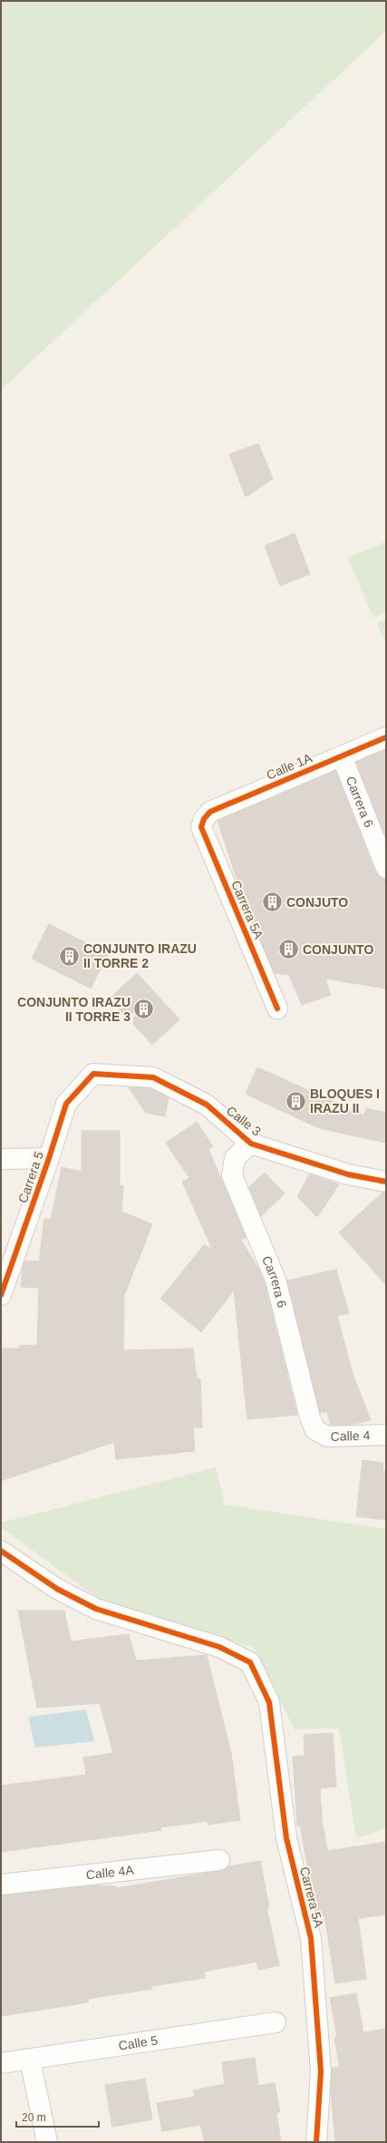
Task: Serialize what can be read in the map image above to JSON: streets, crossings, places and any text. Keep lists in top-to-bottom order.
{
  "streets": {
    "street": [
      "Calle 1A",
      "Carrera 6",
      "Carrera 5A",
      "Calle 3",
      "Carrera 5",
      "Calle 4",
      "Calle 4A",
      "Calle 5"
    ]
  },
  "crossings": [
    ["Calle 1A", "Carrera 6"],
    ["Calle 1A", "Carrera 5A"],
    ["Carrera 6", "Calle 3"],
    ["Carrera 6", "Calle 4"],
    ["Calle 3", "Carrera 5"]
  ],
  "places": {
    "building": [
      "CONJUTO",
      "CONJUNTO",
      "CONJUNTO IRAZU II TORRE 2",
      "CONJUNTO IRAZU II TORRE 3",
      "BLOQUES I IRAZU II"
    ]
  },
  "scale_bar": "20 m"
}
